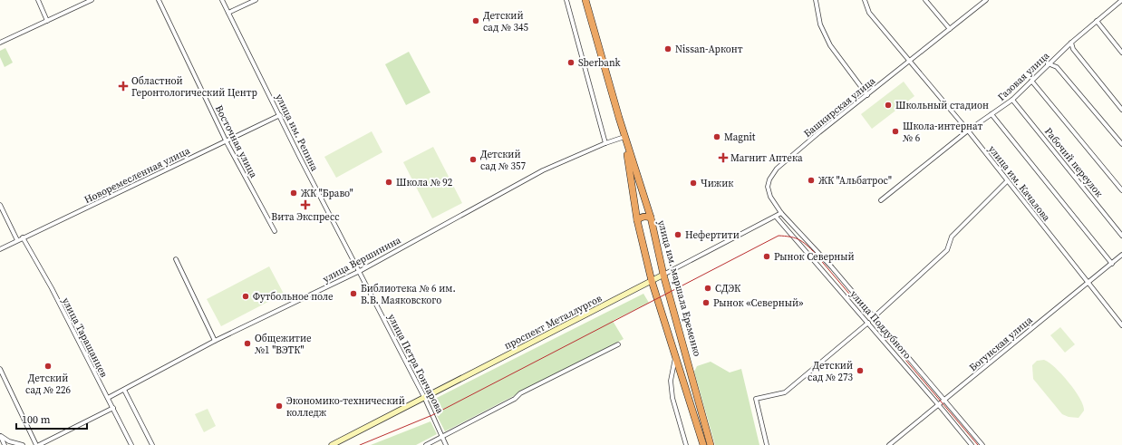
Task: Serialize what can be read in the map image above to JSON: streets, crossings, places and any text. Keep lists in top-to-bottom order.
{
  "streets": {
    "highway": ["улица им. маршала Еременко"],
    "main road": ["проспект Металлургов"],
    "street": [
      "Газовая улица",
      "Башкирская улица",
      "улица им. Репина",
      "Восточная улица",
      "Рабочий переулок",
      "Новоремесленная улица",
      "улица им. Качалова",
      "улица Вершинина",
      "улица Поддубного",
      "улица Таращанцев",
      "Богунская улица",
      "улица Петра Гончарова"
    ]
  },
  "crossings": [
    ["Газовая улица", "Рабочий переулок"],
    ["Газовая улица", "улица им. Качалова"],
    ["Башкирская улица", "улица им. Качалова"],
    ["Башкирская улица", "проспект Металлургов"],
    ["Башкирская улица", "улица Поддубного"],
    ["улица им. Репина", "Новоремесленная улица"],
    ["улица им. Репина", "улица Вершинина"],
    ["улица им. Репина", "улица Петра Гончарова"],
    ["Восточная улица", "Новоремесленная улица"],
    ["Новоремесленная улица", "улица Таращанцев"],
    ["улица им. Качалова", "Богунская улица"],
    ["улица Вершинина", "улица им. маршала Еременко"],
    ["улица Вершинина", "улица Таращанцев"],
    ["улица Вершинина", "улица Петра Гончарова"],
    ["улица им. маршала Еременко", "проспект Металлургов"],
    ["проспект Металлургов", "улица Поддубного"],
    ["проспект Металлургов", "улица Петра Гончарова"],
    ["улица Поддубного", "Богунская улица"]
  ],
  "places": {
    "other": [
      "Детский сад № 345",
      "Nissan-Арконт",
      "Sberbank",
      "Школьный стадион",
      "Школа-интернат № 6",
      "Magnit",
      "Детский сад № 357",
      "ЖК \"Альбатрос\"",
      "Школа № 92",
      "Чижик",
      "ЖК \"Браво\"",
      "Нефертити",
      "Рынок Северный",
      "СДЭК",
      "Библиотека № 6 им. В.В. Маяковского",
      "Футбольное поле",
      "Рынок «Северный»",
      "Общежитие №1 \"ВЭТК\"",
      "Детский сад № 226",
      "Детский сад № 273",
      "Экономико-технический колледж"
    ],
    "health": ["Областной Геронтологический Центр", "Магнит Аптека", "Вита Экспресс"]
  },
  "scale_bar": "100 m"
}
